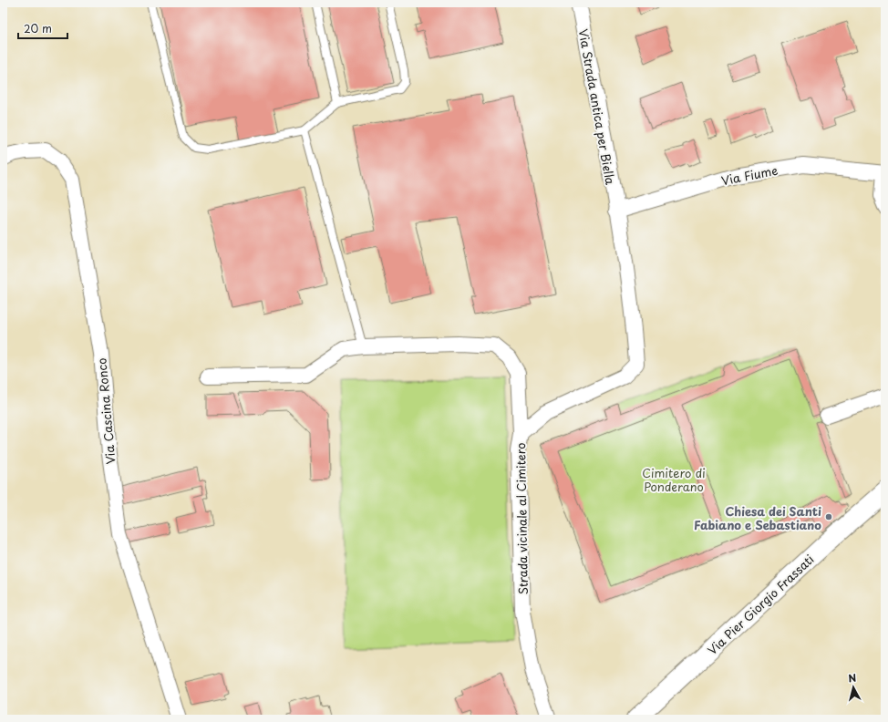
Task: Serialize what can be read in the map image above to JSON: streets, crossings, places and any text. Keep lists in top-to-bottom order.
{
  "streets": {
    "street": [
      "Via Strada antica per Biella",
      "Via Fiume",
      "Via Cascina Ronco",
      "Strada vicinale al Cimitero",
      "Via Pier Giorgio Frassati"
    ]
  },
  "crossings": [
    ["Via Strada antica per Biella", "Via Fiume"],
    ["Via Strada antica per Biella", "Strada vicinale al Cimitero"],
    ["Via Fiume", "Strada vicinale al Cimitero"]
  ],
  "parks": ["Cimitero di Ponderano"],
  "places": ["Chiesa dei Santi Fabiano e Sebastiano"],
  "scale_bar": "20 m",
  "north": "top"
}
